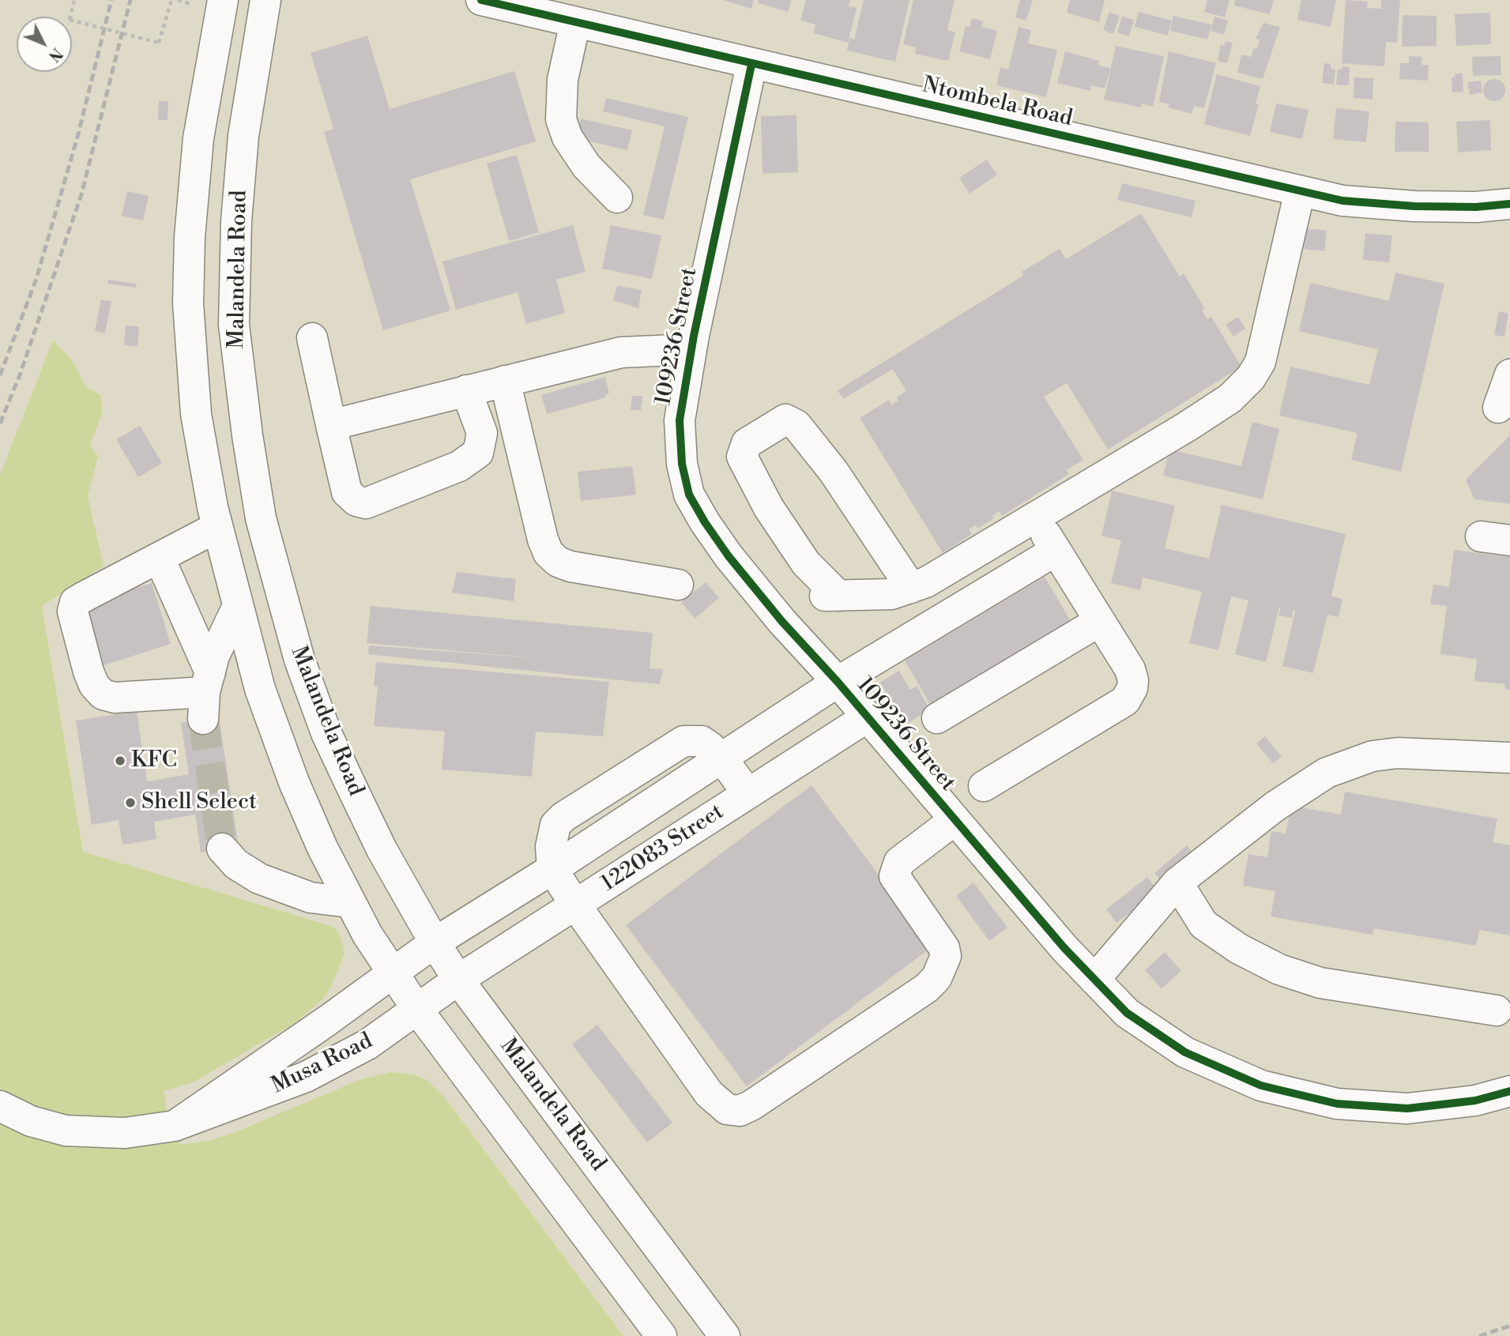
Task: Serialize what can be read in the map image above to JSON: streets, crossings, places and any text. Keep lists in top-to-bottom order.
{
  "streets": {
    "street": [
      "Ntombela Road",
      "Malandela Road",
      "109236 Street",
      "122083 Street",
      "Musa Road"
    ]
  },
  "crossings": [
    ["Ntombela Road", "109236 Street"],
    ["Malandela Road", "122083 Street"],
    ["Malandela Road", "Musa Road"],
    ["109236 Street", "122083 Street"],
    ["122083 Street", "Musa Road"]
  ],
  "places": ["KFC", "Shell Select"],
  "north": "bottom right"
}
